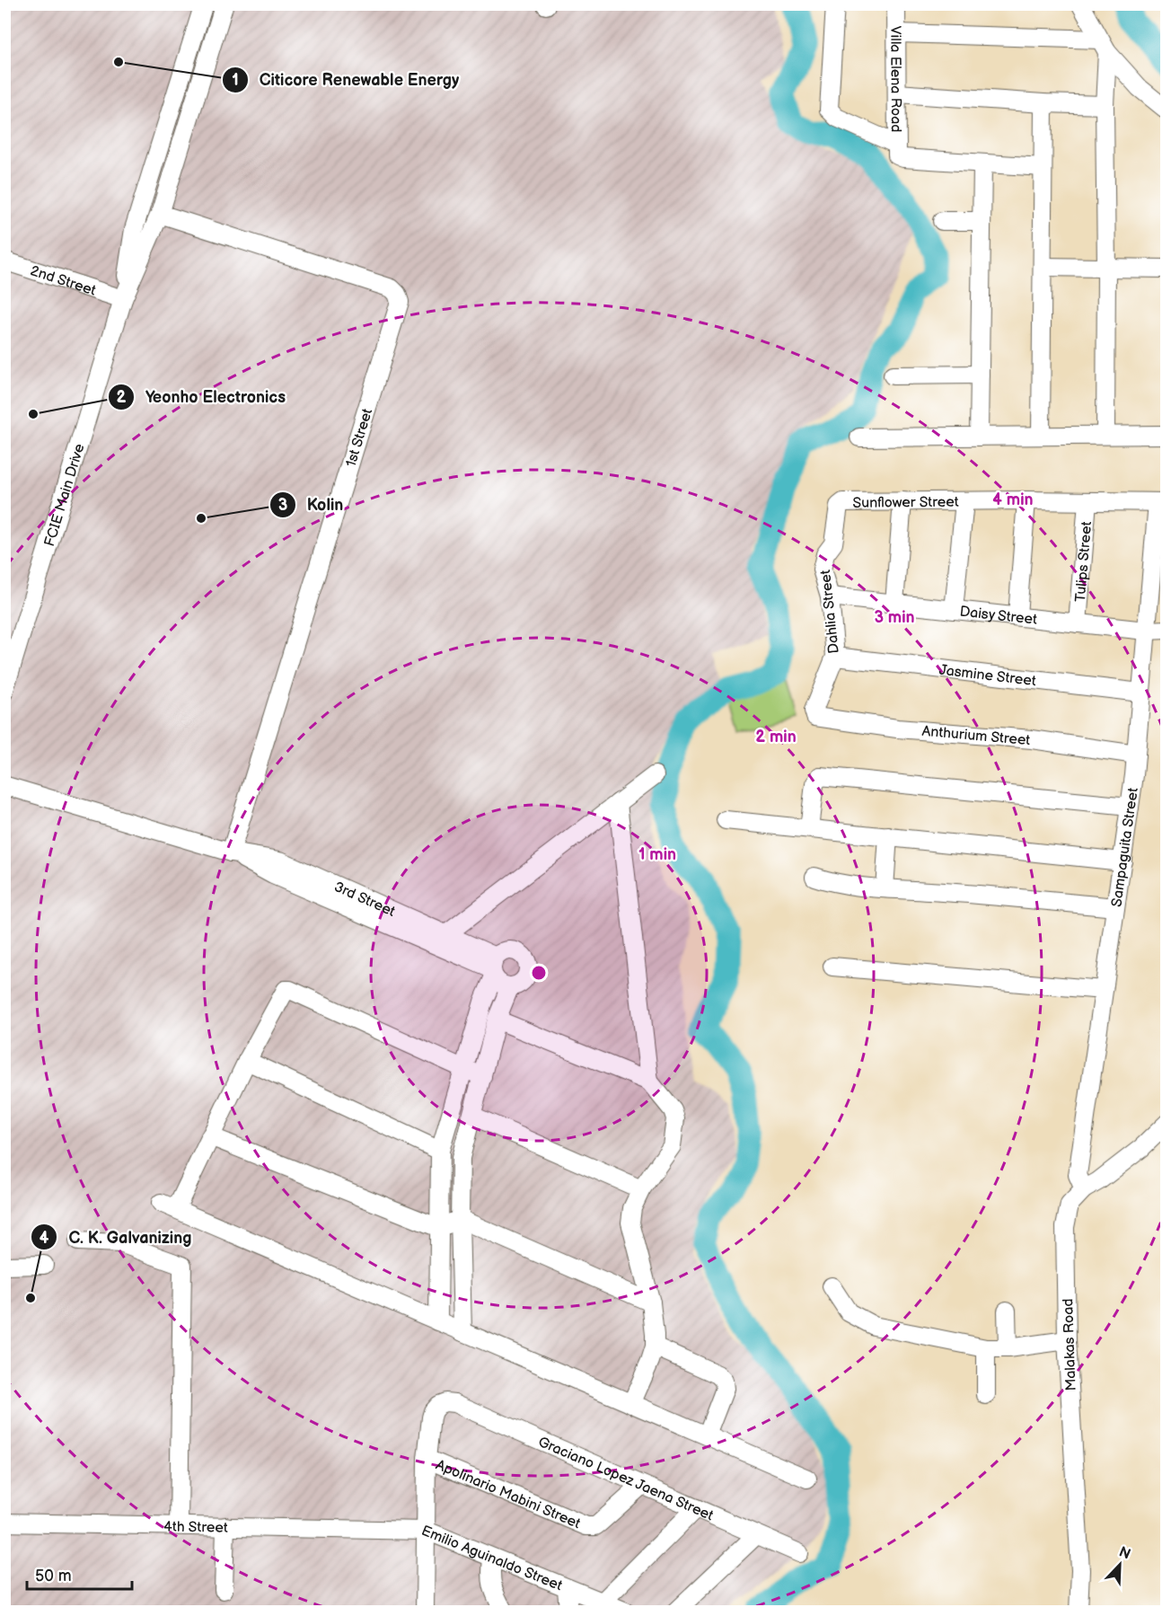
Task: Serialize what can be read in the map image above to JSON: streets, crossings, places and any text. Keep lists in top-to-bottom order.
{
  "streets": {
    "street": [
      "Villa Elena Road",
      "2nd Street",
      "1st Street",
      "FCIE Main Drive",
      "Sunflower Street",
      "Tulips Street",
      "Dahlia Street",
      "Daisy Street",
      "Jasmine Street",
      "Anthurium Street",
      "Sampaguita Street",
      "3rd Street",
      "Malakas Road",
      "Graciano Lopez Jaena Street",
      "Apolinario Mabini Street",
      "4th Street",
      "Emilio Aguinaldo Street"
    ]
  },
  "crossings": [
    ["2nd Street", "FCIE Main Drive"],
    ["1st Street", "FCIE Main Drive"],
    ["1st Street", "3rd Street"],
    ["Sunflower Street", "Tulips Street"],
    ["Sunflower Street", "Dahlia Street"],
    ["Sunflower Street", "Sampaguita Street"],
    ["Tulips Street", "Daisy Street"],
    ["Dahlia Street", "Daisy Street"],
    ["Dahlia Street", "Jasmine Street"],
    ["Dahlia Street", "Anthurium Street"],
    ["Daisy Street", "Sampaguita Street"],
    ["Jasmine Street", "Sampaguita Street"],
    ["Anthurium Street", "Sampaguita Street"],
    ["Sampaguita Street", "Malakas Road"],
    ["Graciano Lopez Jaena Street", "Apolinario Mabini Street"],
    ["4th Street", "Emilio Aguinaldo Street"]
  ],
  "places": [
    "Citicore Renewable Energy",
    "Yeonho Electronics",
    "Kolin",
    "C. K. Galvanizing"
  ],
  "scale_bar": "50 m",
  "north": "top right",
  "rings": [
    "4 min",
    "3 min",
    "2 min",
    "1 min"
  ]
}
